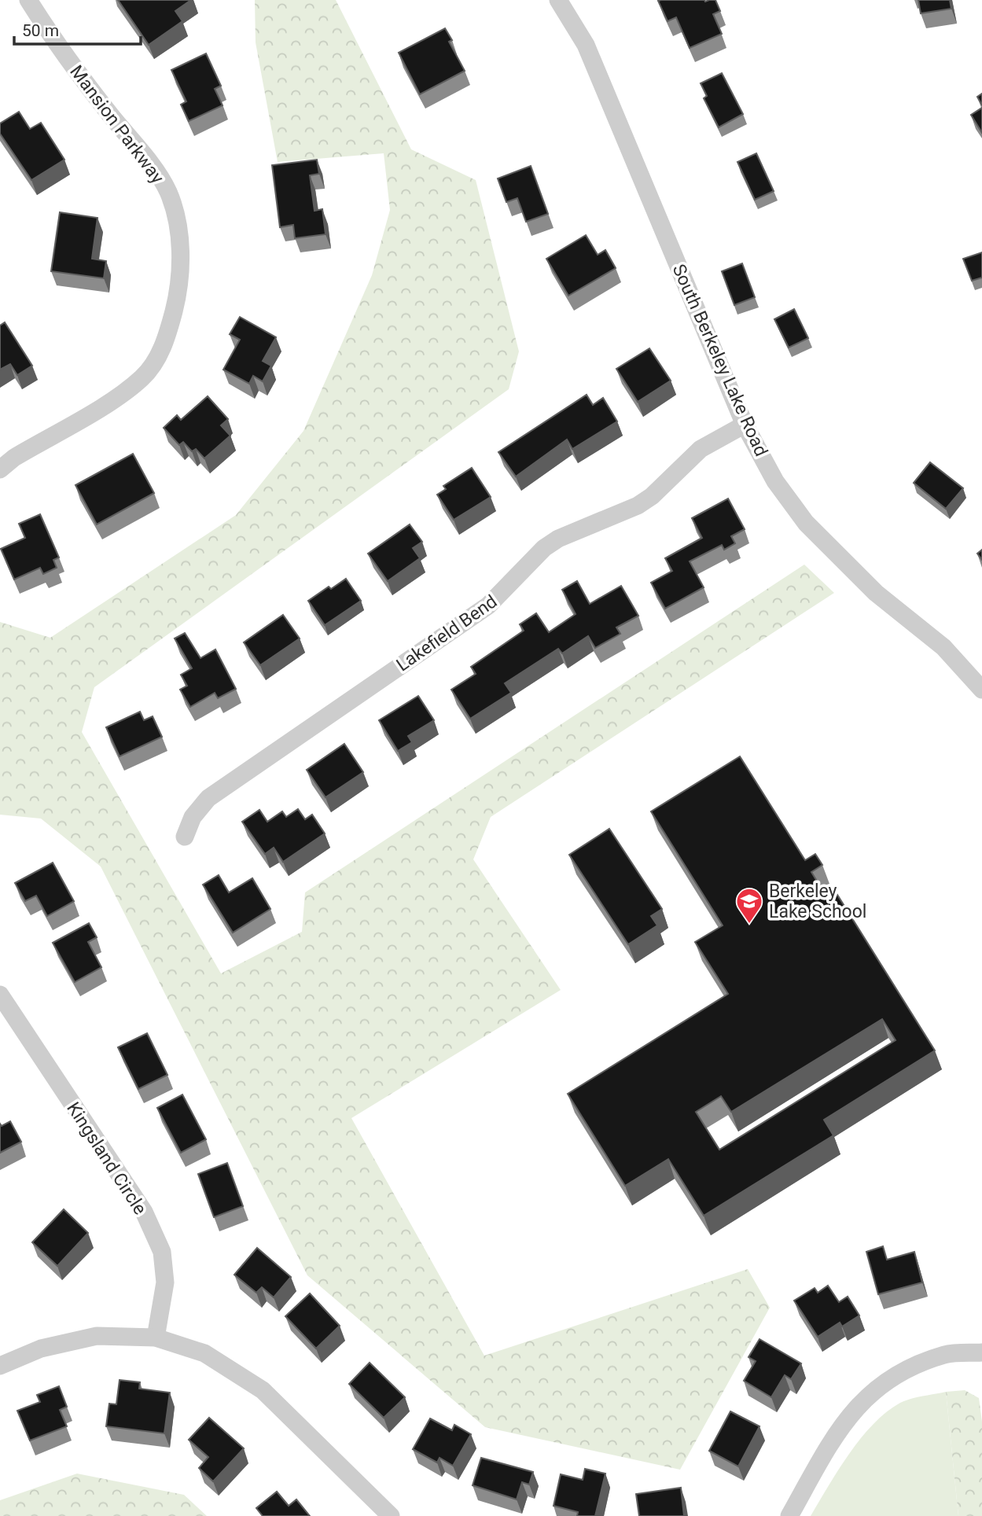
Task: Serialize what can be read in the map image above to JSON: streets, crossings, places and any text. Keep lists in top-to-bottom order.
{
  "streets": {
    "street": [
      "Mansion Parkway",
      "South Berkeley Lake Road",
      "Lakefield Bend",
      "Kingsland Circle"
    ]
  },
  "crossings": [
    ["South Berkeley Lake Road", "Lakefield Bend"]
  ],
  "places": {
    "school or university": ["Berkeley Lake School"]
  },
  "scale_bar": "50 m"
}
